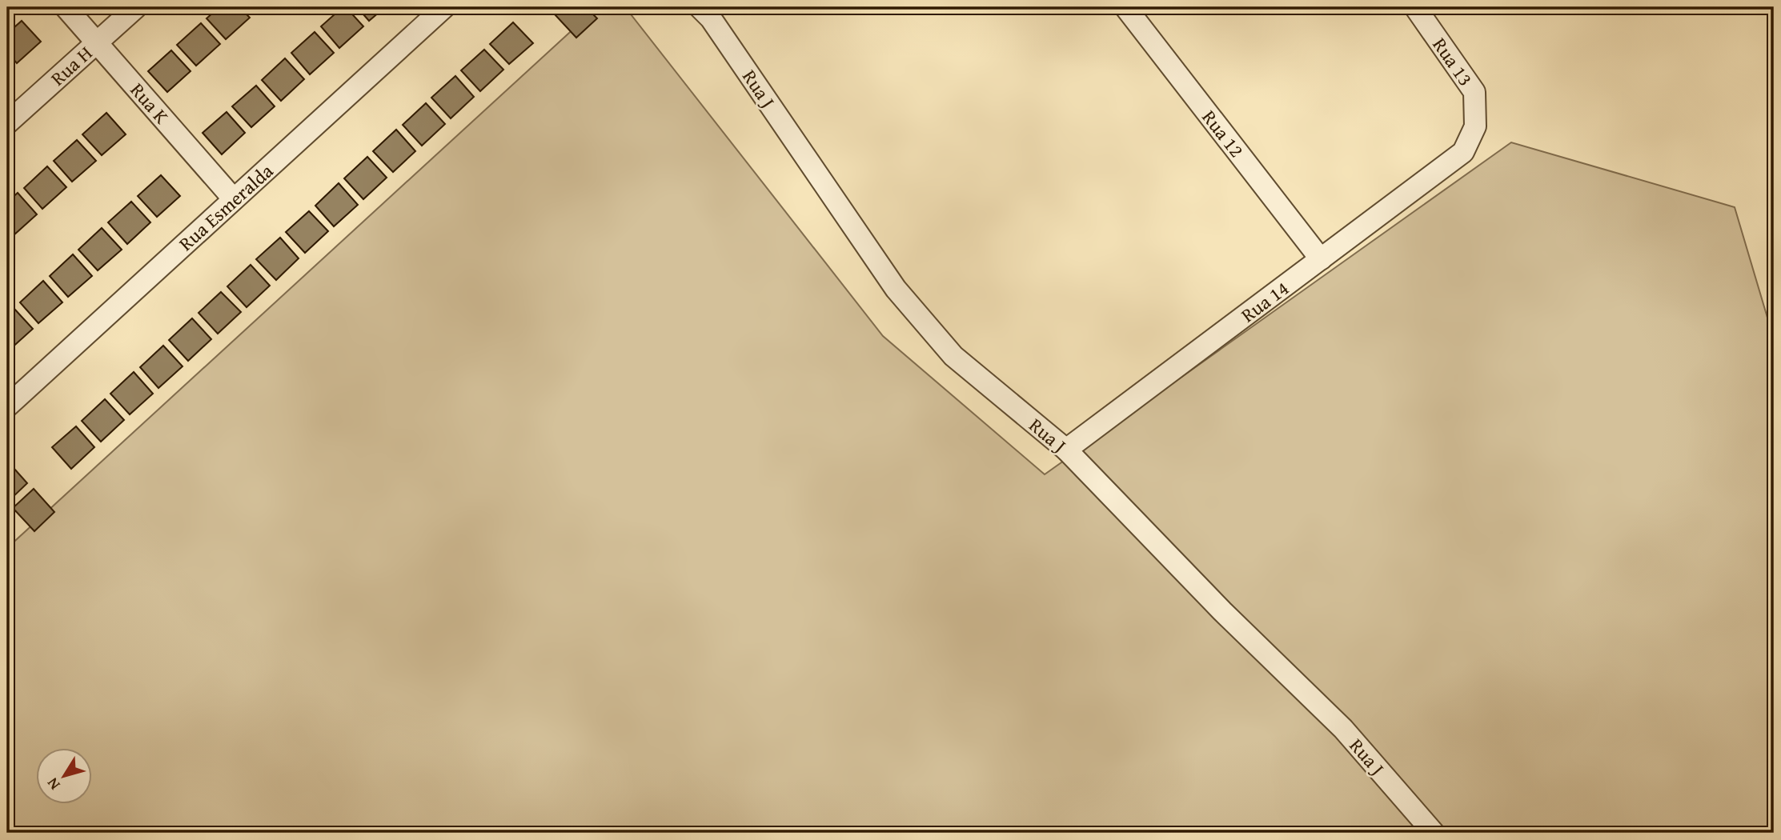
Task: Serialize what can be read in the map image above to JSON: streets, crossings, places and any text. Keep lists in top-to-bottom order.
{
  "streets": {
    "street": [
      "Rua 13",
      "Rua H",
      "Rua J",
      "Rua K",
      "Rua 12",
      "Rua Esmeralda",
      "Rua 14"
    ]
  },
  "crossings": [
    ["Rua 13", "Rua 14"],
    ["Rua H", "Rua K"],
    ["Rua J", "Rua 14"],
    ["Rua K", "Rua Esmeralda"],
    ["Rua 12", "Rua 14"]
  ],
  "north": "bottom left"
}
